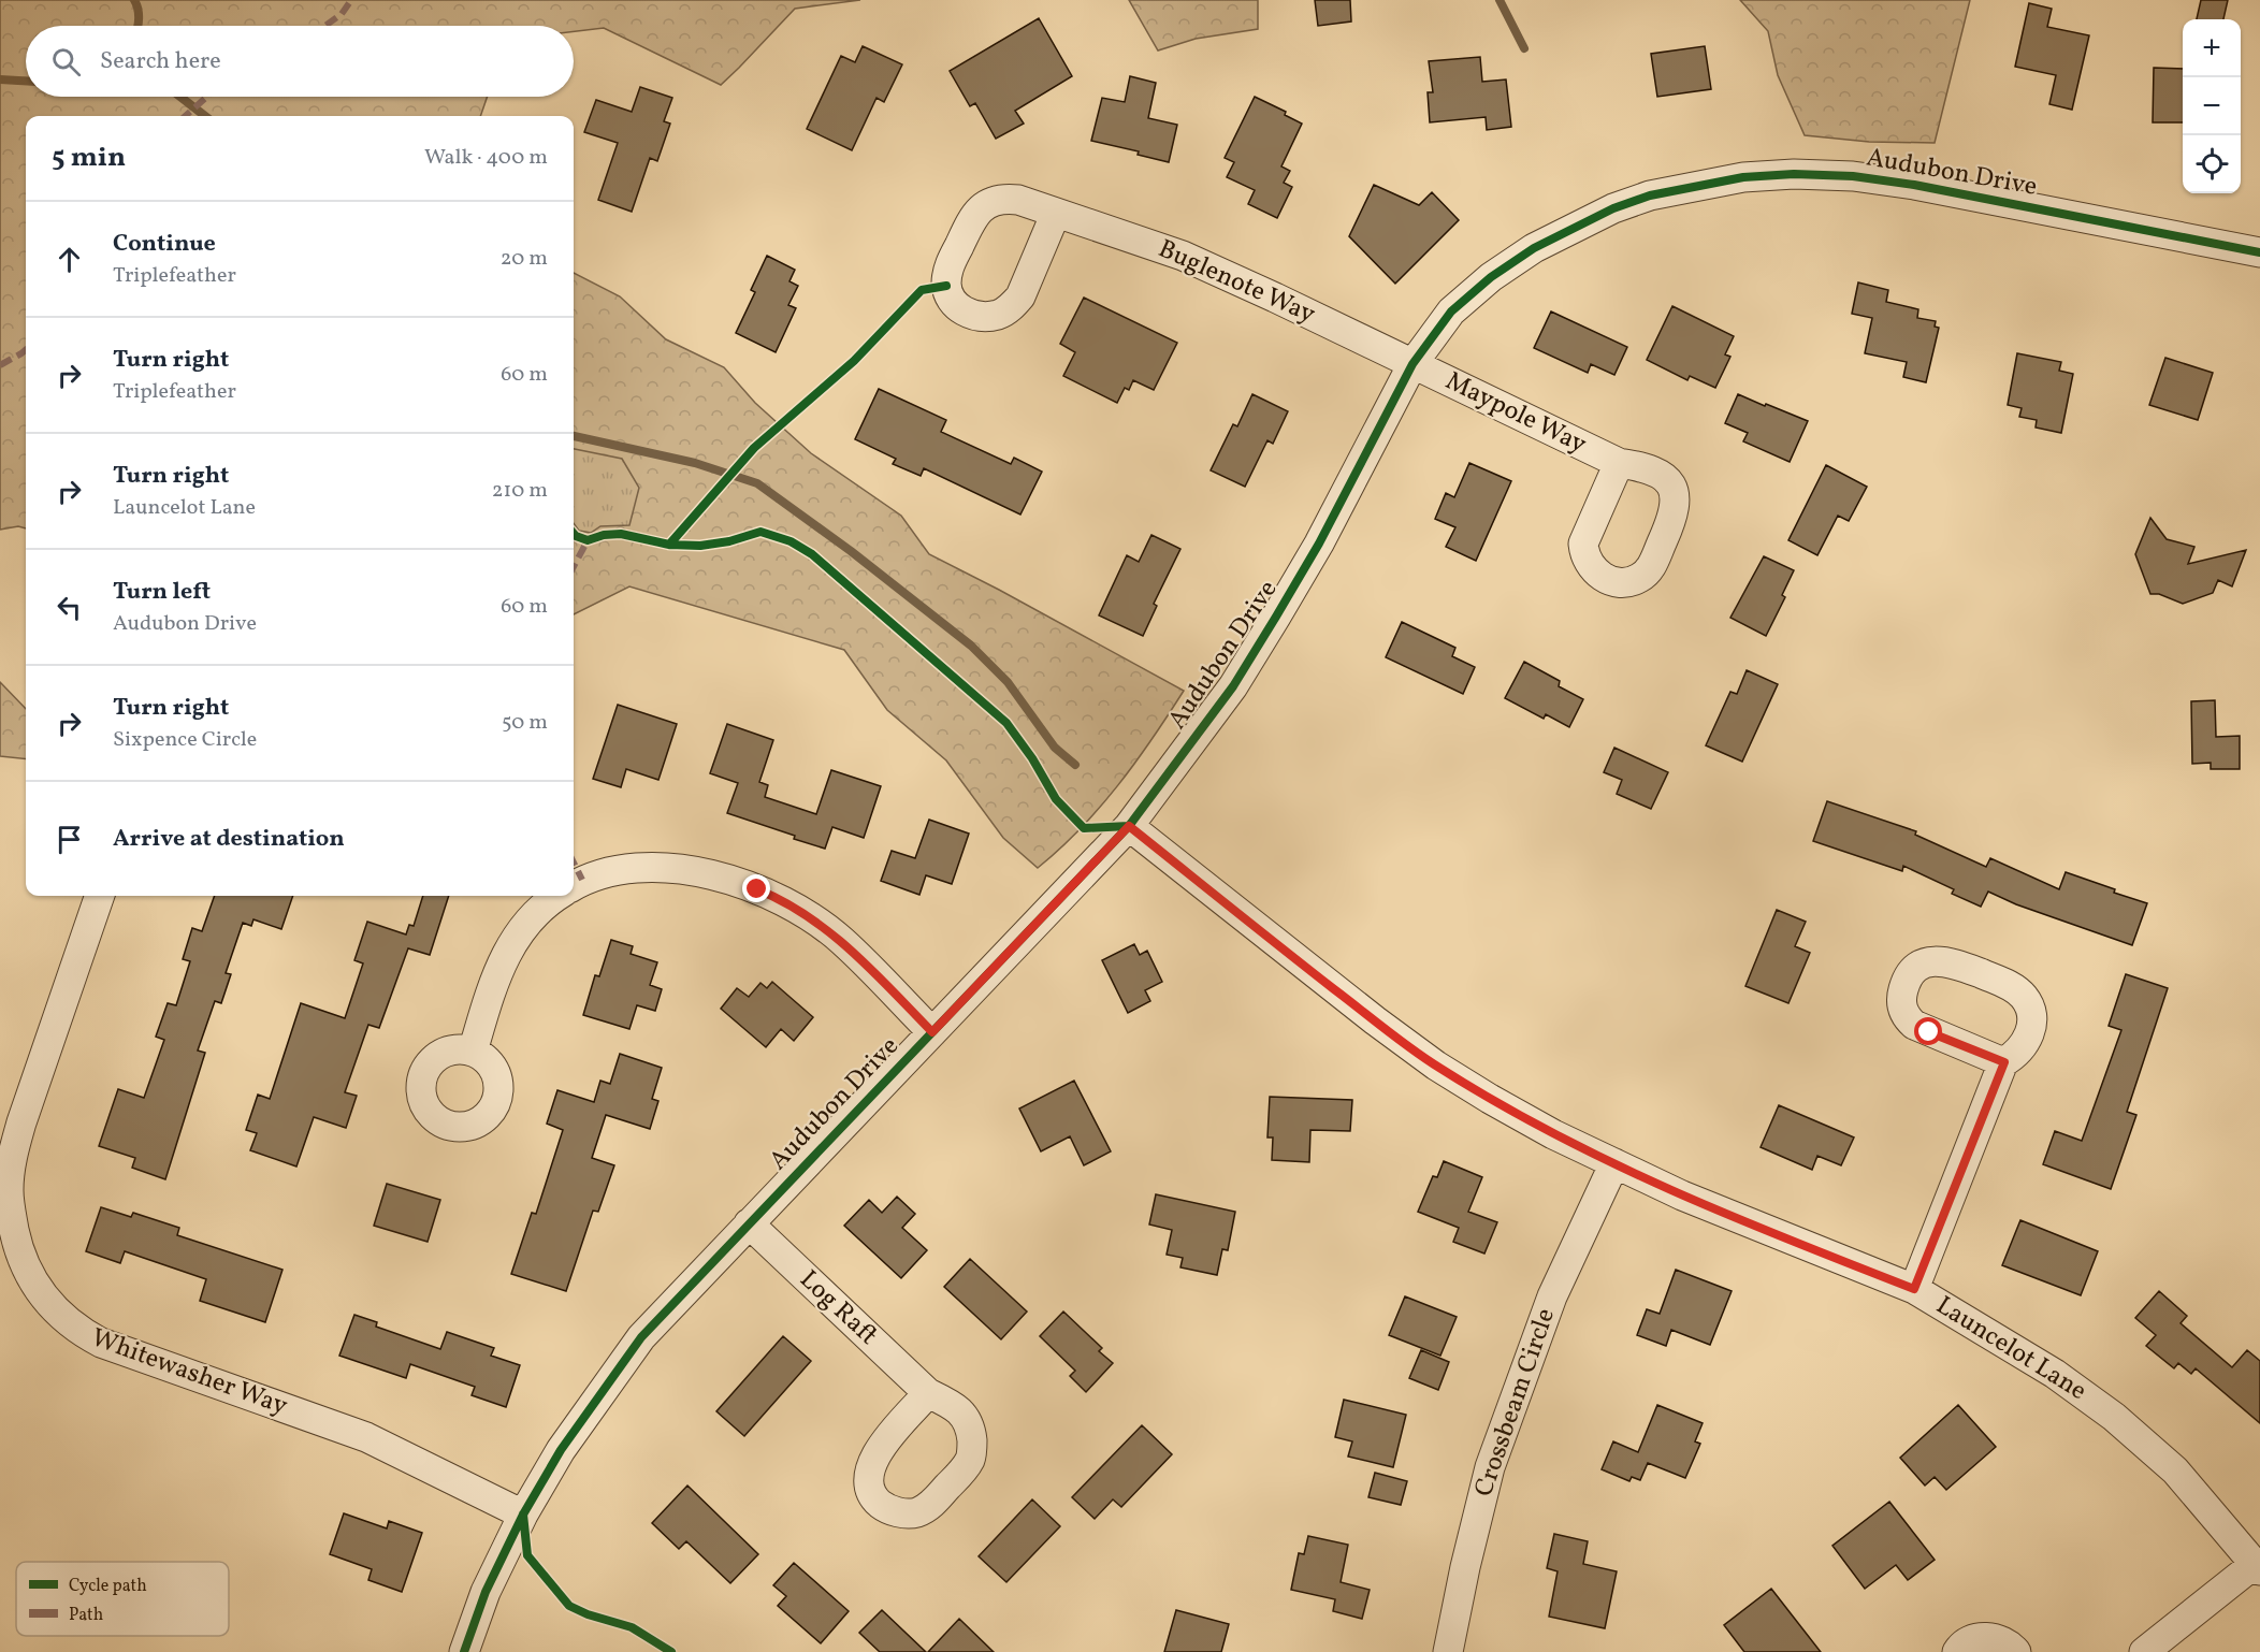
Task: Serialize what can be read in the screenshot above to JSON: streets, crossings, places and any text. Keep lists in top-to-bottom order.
{
  "streets": {
    "street": [
      "Audubon Drive",
      "Buglenote Way",
      "Maypole Way",
      "Log Raft",
      "Launcelot Lane",
      "Whitewasher Way",
      "Crossbeam Circle"
    ]
  },
  "crossings": [
    ["Audubon Drive", "Buglenote Way"],
    ["Audubon Drive", "Maypole Way"],
    ["Audubon Drive", "Log Raft"],
    ["Audubon Drive", "Launcelot Lane"],
    ["Audubon Drive", "Whitewasher Way"],
    ["Buglenote Way", "Maypole Way"],
    ["Launcelot Lane", "Crossbeam Circle"]
  ],
  "legend": ["Cycle path", "Path"],
  "page": {
    "map_buttons": ["+", "−"],
    "search": "Search here",
    "heading": ["5 min", "Walk · 400 m"],
    "list": [
      ["Continue", "Triplefeather", "20 m"],
      ["Turn right", "Triplefeather", "60 m"],
      ["Turn right", "Launcelot Lane", "210 m"],
      ["Turn left", "Audubon Drive", "60 m"],
      ["Turn right", "Sixpence Circle", "50 m"],
      "Arrive at destination"
    ]
  }
}
